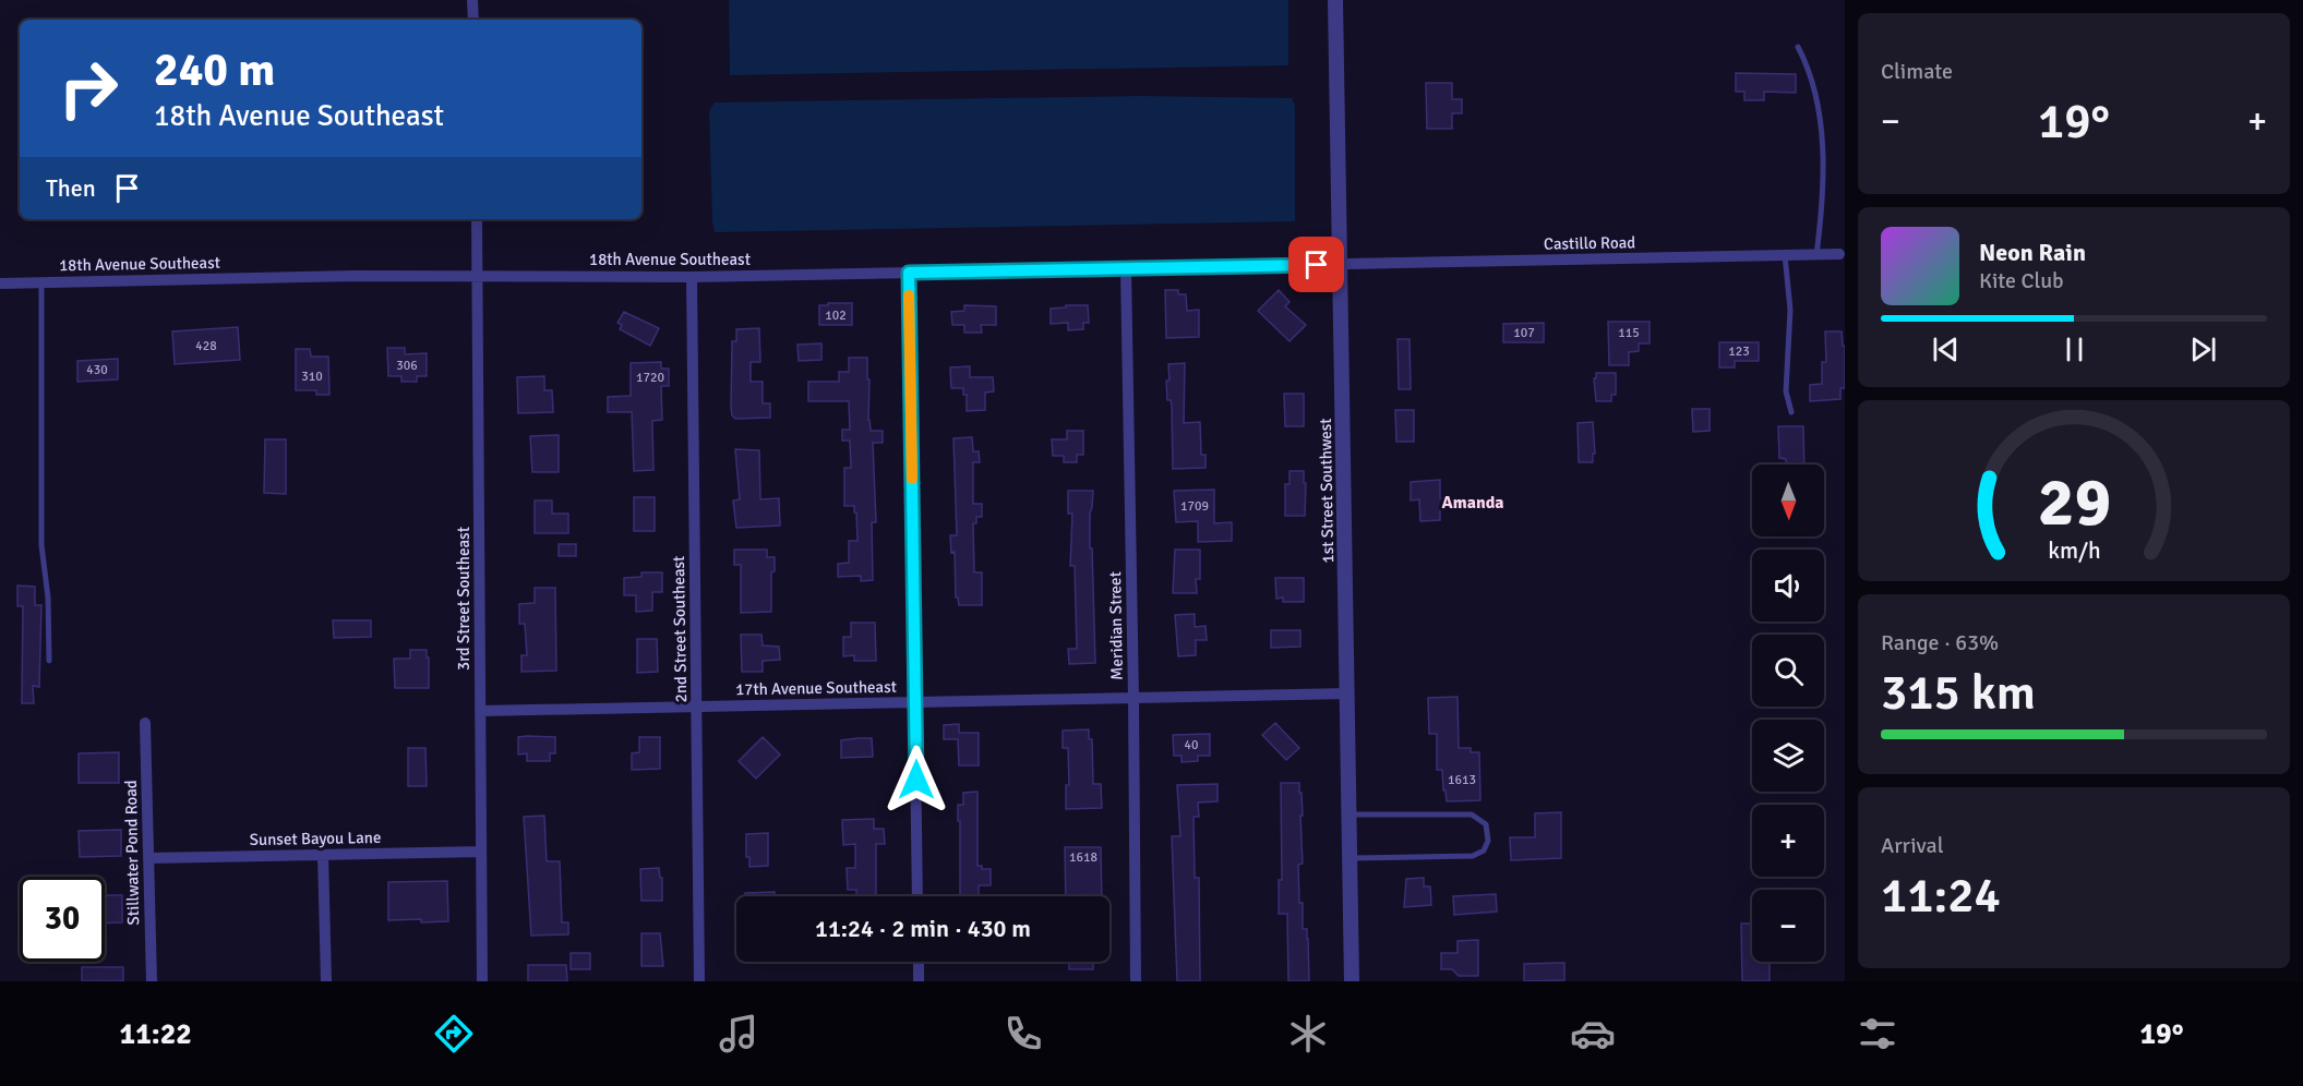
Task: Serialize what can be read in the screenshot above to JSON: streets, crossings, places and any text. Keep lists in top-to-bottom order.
{
  "streets": {
    "street": [
      "Castillo Road",
      "18th Avenue Southeast",
      "1st Street Southwest",
      "3rd Street Southeast",
      "Meridian Street",
      "2nd Street Southeast",
      "17th Avenue Southeast",
      "Sunset Bayou Lane",
      "Stillwater Pond Road"
    ]
  },
  "crossings": [
    ["Castillo Road", "18th Avenue Southeast"],
    ["Castillo Road", "1st Street Southwest"],
    ["18th Avenue Southeast", "1st Street Southwest"],
    ["18th Avenue Southeast", "3rd Street Southeast"],
    ["18th Avenue Southeast", "Meridian Street"],
    ["18th Avenue Southeast", "2nd Street Southeast"],
    ["1st Street Southwest", "17th Avenue Southeast"],
    ["3rd Street Southeast", "17th Avenue Southeast"],
    ["3rd Street Southeast", "Sunset Bayou Lane"],
    ["Meridian Street", "17th Avenue Southeast"],
    ["2nd Street Southeast", "17th Avenue Southeast"],
    ["Sunset Bayou Lane", "Stillwater Pond Road"]
  ],
  "districts": ["Amanda"],
  "house_numbers": [
    "102",
    "107",
    "115",
    "428",
    "123",
    "306",
    "430",
    "310",
    "1720",
    "1709",
    "40",
    "1613",
    "1618"
  ],
  "north": "bottom",
  "page": {
    "tile": [
      "Climate",
      ["Range · 63%", "315 km"],
      ["Arrival", "11:24"]
    ],
    "turn": ["240 m", "18th Avenue Southeast"],
    "heat": ["−", "19°", "+"],
    "then": "Then",
    "song": ["Neon Rain", "Kite Club"],
    "map_buttons": ["+", "−"],
    "limit": "30",
    "trip": "11:24 · 2 min · 430 m",
    "tabs": ["11:22", "19°"],
    "gauge": ["29", "km/h"]
  }
}
